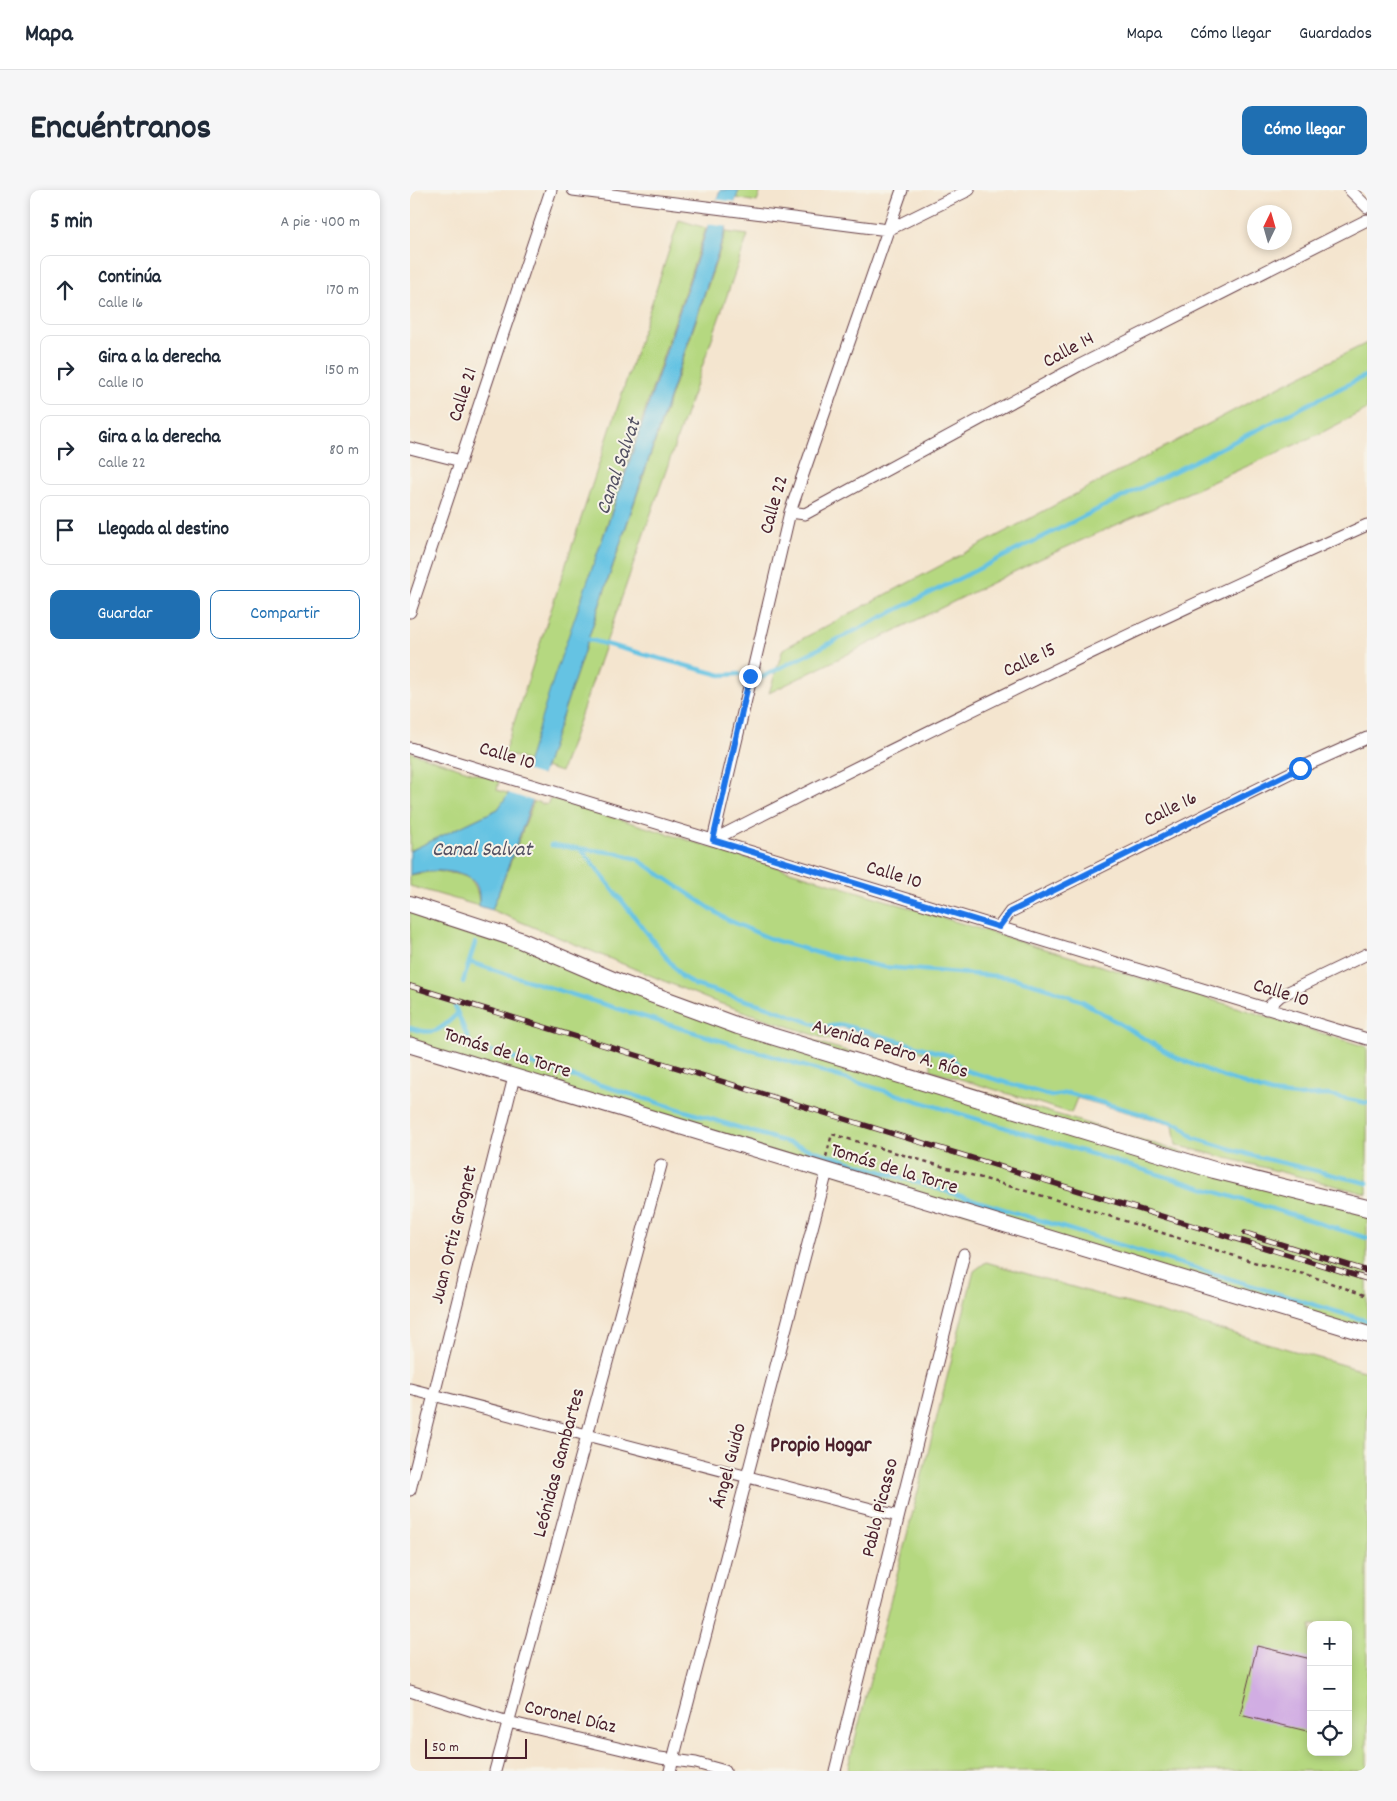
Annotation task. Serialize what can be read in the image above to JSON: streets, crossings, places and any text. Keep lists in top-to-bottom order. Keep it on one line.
{"streets":{"main road":["Avenida Pedro A. Ríos"],"street":["Calle 14","Calle 21","Calle 22","Calle 15","Calle 10","Calle 16","Tomás de la Torre","Juan Ortiz Grognet","Leónidas Gambartes","Ángel Guido","Pablo Picasso","Coronel Díaz"]},"crossings":[["Calle 14","Calle 22"],["Calle 22","Calle 15"],["Calle 22","Calle 10"],["Calle 15","Calle 10"],["Calle 10","Calle 16"],["Tomás de la Torre","Juan Ortiz Grognet"],["Tomás de la Torre","Ángel Guido"],["Leónidas Gambartes","Coronel Díaz"],["Ángel Guido","Coronel Díaz"]],"districts":["Propio Hogar"],"water":["Canal Salvat"],"scale_bar":"50 m","north":"top","page":{"header":"Mapa","nav":["Mapa","Cómo llegar","Guardados"],"title":"Encuéntranos","buttons":["Cómo llegar",["Guardar","Compartir"]],"heading":["5 min","A pie · 400 m"],"list":[["Continúa","Calle 16","170 m"],["Gira a la derecha","Calle 10","150 m"],["Gira a la derecha","Calle 22","80 m"],"Llegada al destino"],"map_buttons":["+","−"],"scale":"50 m"}}
